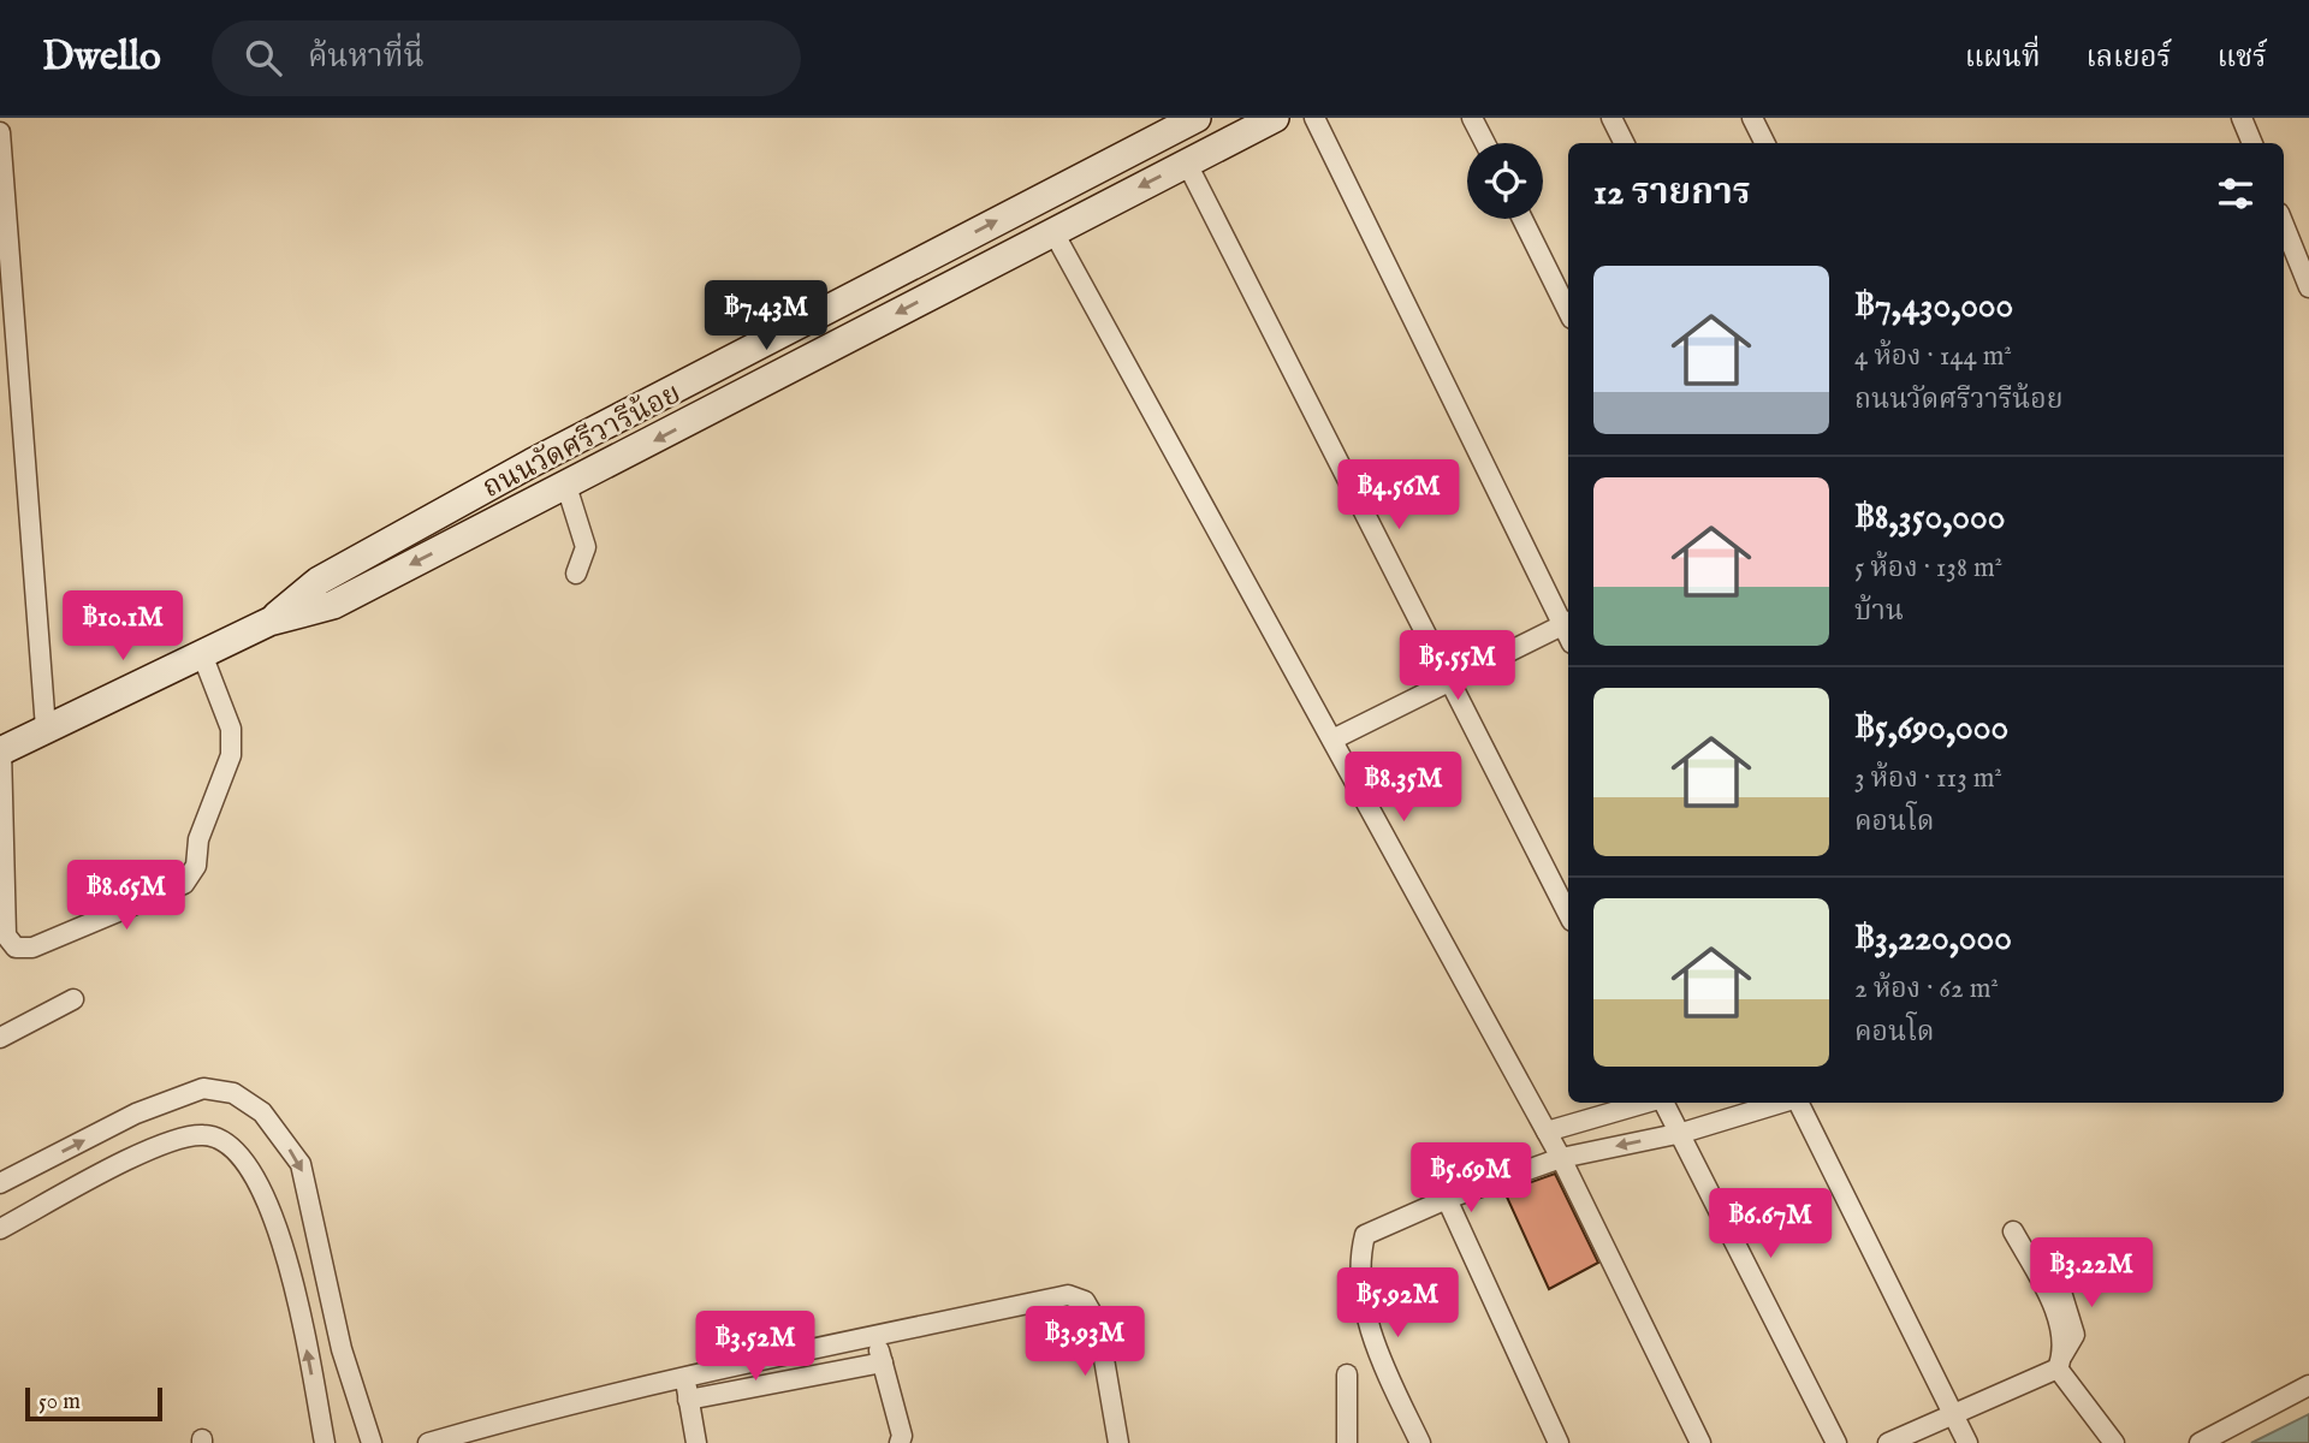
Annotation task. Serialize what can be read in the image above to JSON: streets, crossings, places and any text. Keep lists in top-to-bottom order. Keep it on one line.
{"streets":{"main road":["ถนนวัดศรีวารีน้อย"]},"scale_bar":"50 m","page":{"header":"Dwello","search":"ค้นหาที่นี่","nav":["แผนที่","เลเยอร์","แชร์"],"heading":"12 รายการ","list":[{"name":"฿7,430,000","note":"4 ห้อง · 144 m² · ถนนวัดศรีวารีน้อย"},{"name":"฿8,350,000","note":"5 ห้อง · 138 m² · บ้าน"},{"name":"฿5,690,000","note":"3 ห้อง · 113 m² · คอนโด"},{"name":"฿3,220,000","note":"2 ห้อง · 62 m² · คอนโด"}],"price":["฿7.43M","฿4.56M","฿10.1M","฿5.55M","฿8.35M","฿8.65M","฿5.69M","฿6.67M","฿3.22M","฿5.92M","฿3.93M","฿3.52M"],"scale":"50 m"}}
